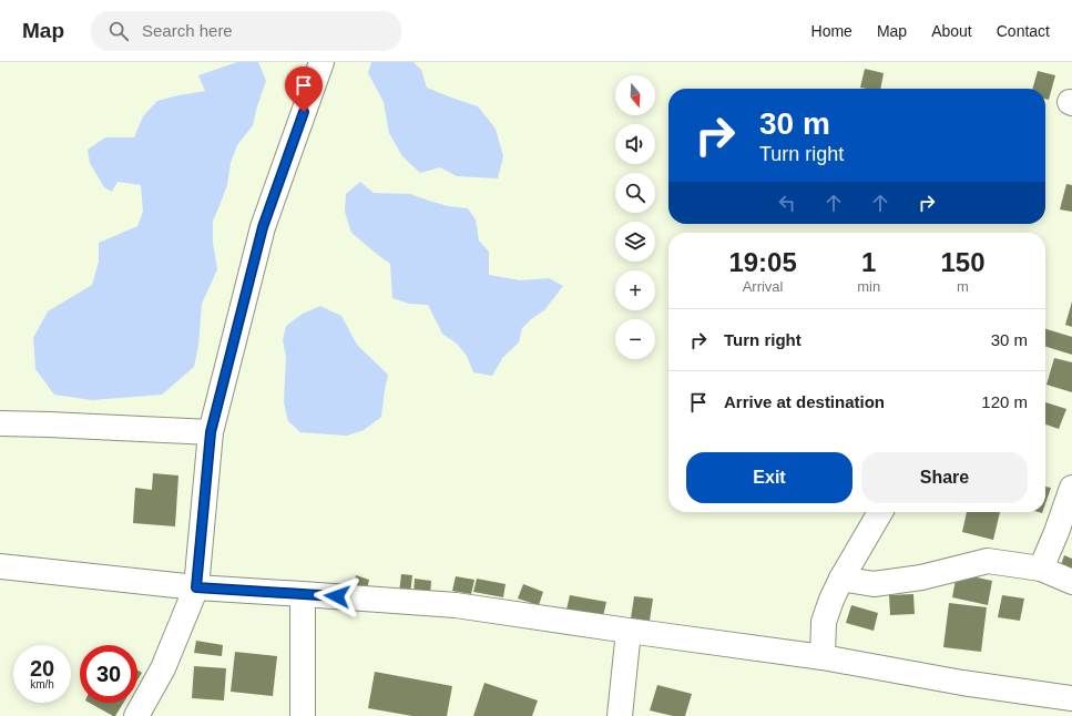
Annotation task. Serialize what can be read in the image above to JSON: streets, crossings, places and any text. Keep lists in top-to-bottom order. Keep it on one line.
{"north":"bottom","page":{"header":"Map","search":"Search here","nav":["Home","Map","About","Contact"],"map_buttons":["+","−"],"turn":["30 m","Turn right"],"eta":["19:05","Arrival","1","min","150","m"],"list":[{"name":"Turn right","value":"30 m"},{"name":"Arrive at destination","value":"120 m"}],"buttons":["Exit","Share"],"speed":"20 km/h","limit":"30"}}
